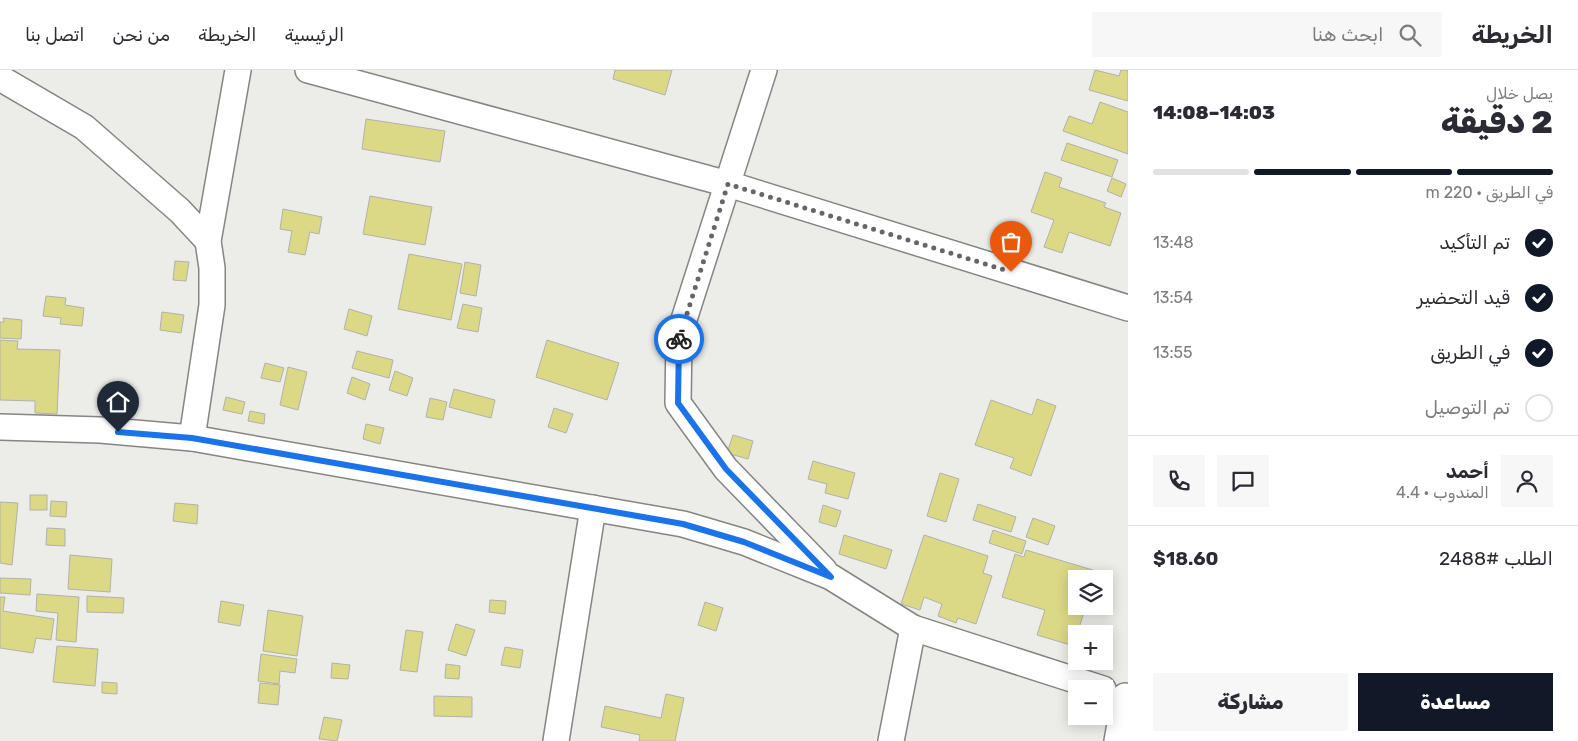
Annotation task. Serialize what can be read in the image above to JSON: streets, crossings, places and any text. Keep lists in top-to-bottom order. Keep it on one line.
{"page":{"header":"الخريطة","search":"ابحث هنا","nav":["الرئيسية","الخريطة","من نحن","اتصل بنا"],"heading":["2 دقيقة","يصل خلال","14:03–14:08"],"panel":["أحمد","المندوب · 4.4","الطلب #2488","$18.60"],"bar":"في الطريق · 220 m","list":[["تم التأكيد","13:48"],["قيد التحضير","13:54"],["في الطريق","13:55"],"تم التوصيل"],"map_buttons":["+","−"],"buttons":["مساعدة","مشاركة"]}}
